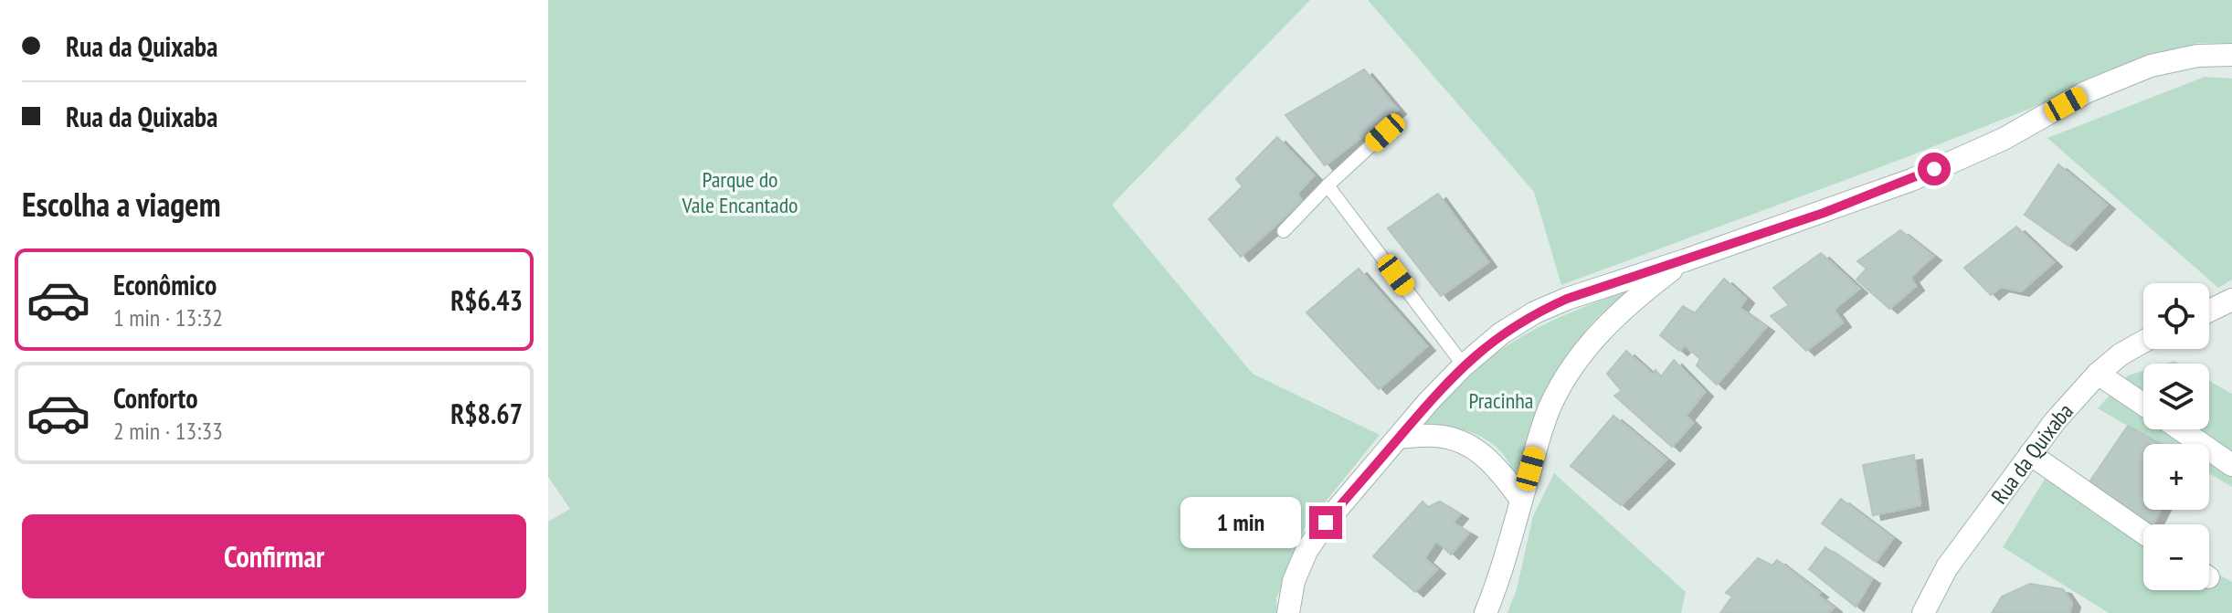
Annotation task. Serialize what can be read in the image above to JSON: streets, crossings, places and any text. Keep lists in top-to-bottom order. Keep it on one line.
{"streets":{"street":["Rua da Quixaba"]},"parks":["Parque do Vale Encantado","Pracinha"],"page":{"banner":["Rua da Quixaba","Rua da Quixaba"],"heading":"Escolha a viagem","list":[{"name":"Econômico","note":"1 min · 13:32","value":"R$6.43"},{"name":"Conforto","note":"2 min · 13:33","value":"R$8.67"}],"map_buttons":["+","−"],"bubble":"1 min","buttons":"Confirmar"}}
